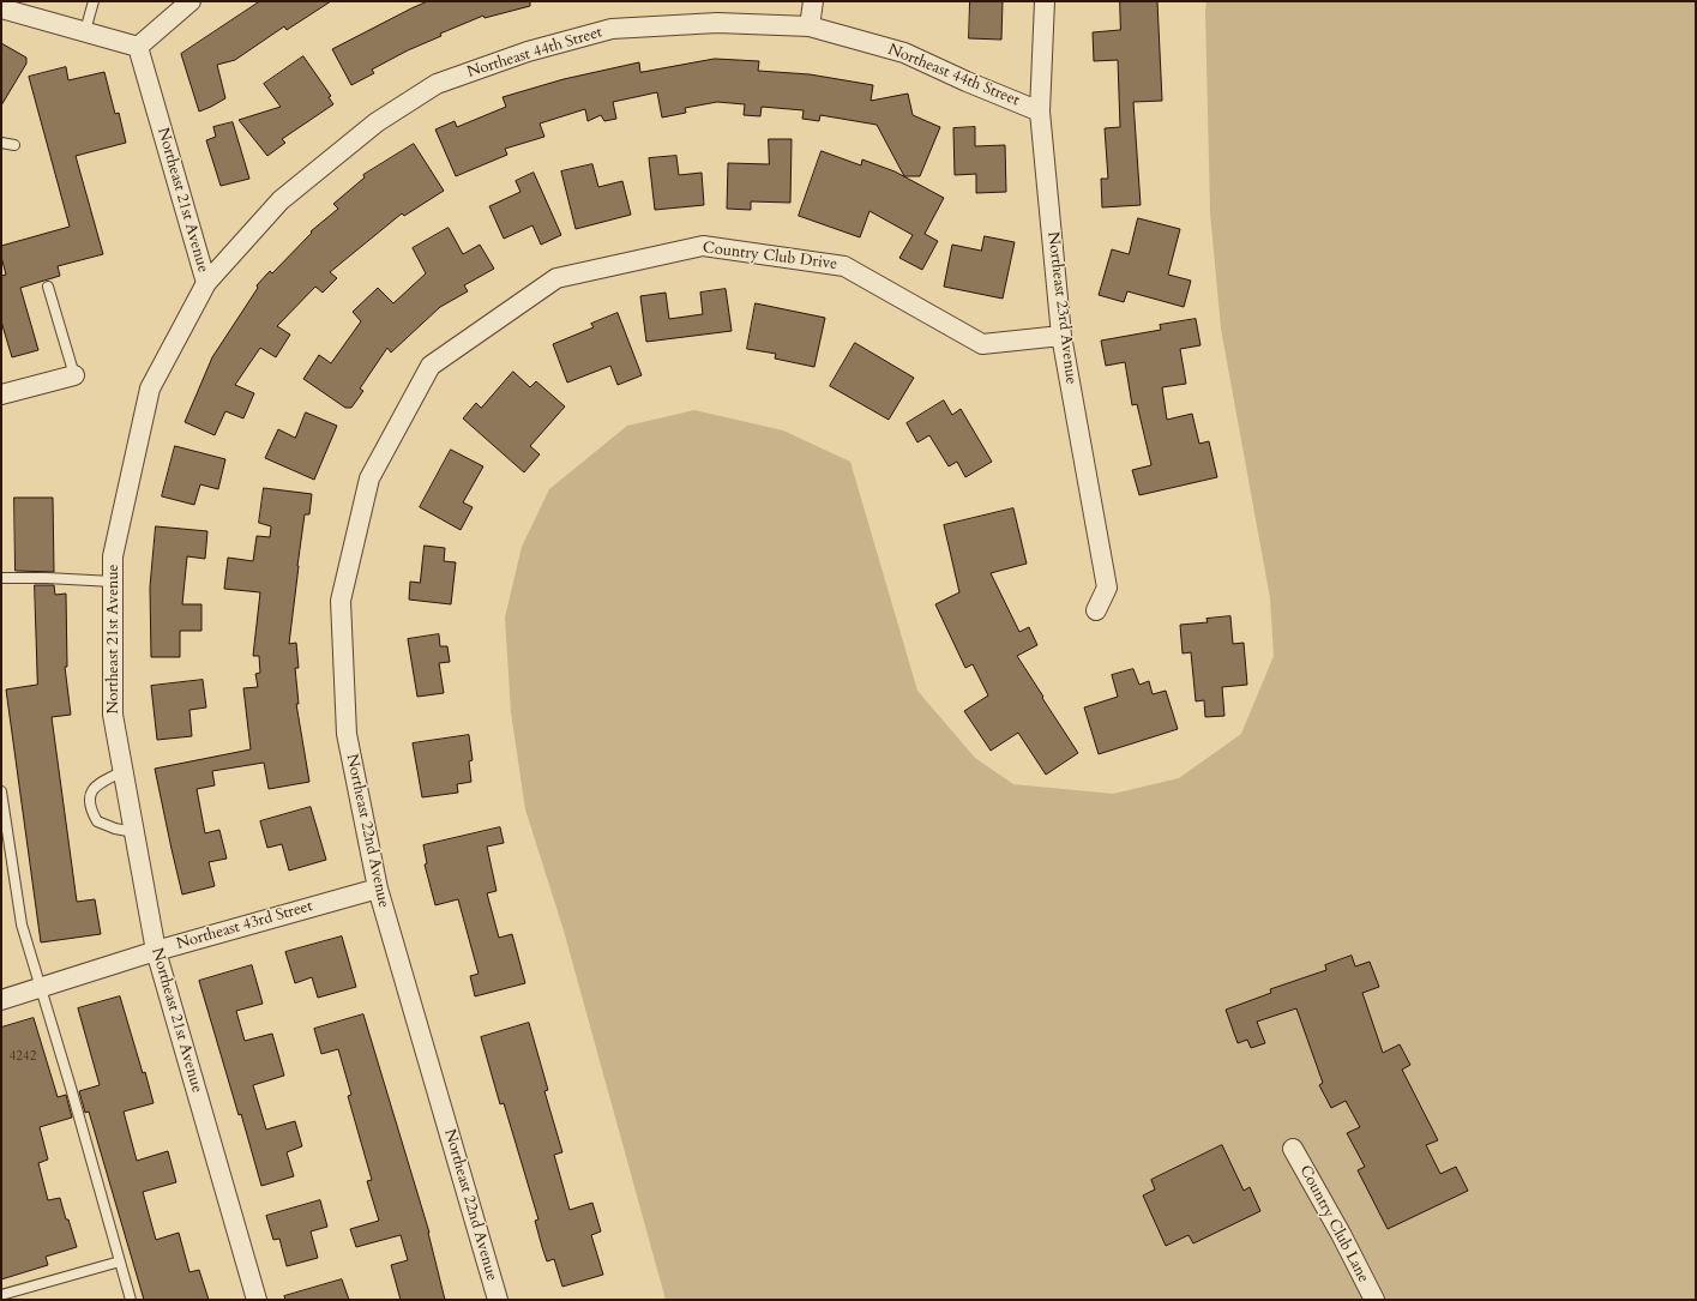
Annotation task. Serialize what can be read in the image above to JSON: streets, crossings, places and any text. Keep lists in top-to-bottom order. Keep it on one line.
{"streets":{"street":["Northeast 44th Street","Northeast 21st Avenue","Country Club Drive","Northeast 23rd Avenue","Northeast 22nd Avenue","Northeast 43rd Street","Country Club Lane"]},"crossings":[["Northeast 44th Street","Northeast 21st Avenue"],["Northeast 44th Street","Northeast 23rd Avenue"],["Northeast 21st Avenue","Northeast 43rd Street"],["Country Club Drive","Northeast 23rd Avenue"],["Country Club Drive","Northeast 22nd Avenue"],["Northeast 22nd Avenue","Northeast 43rd Street"]],"house_numbers":["4242"]}
